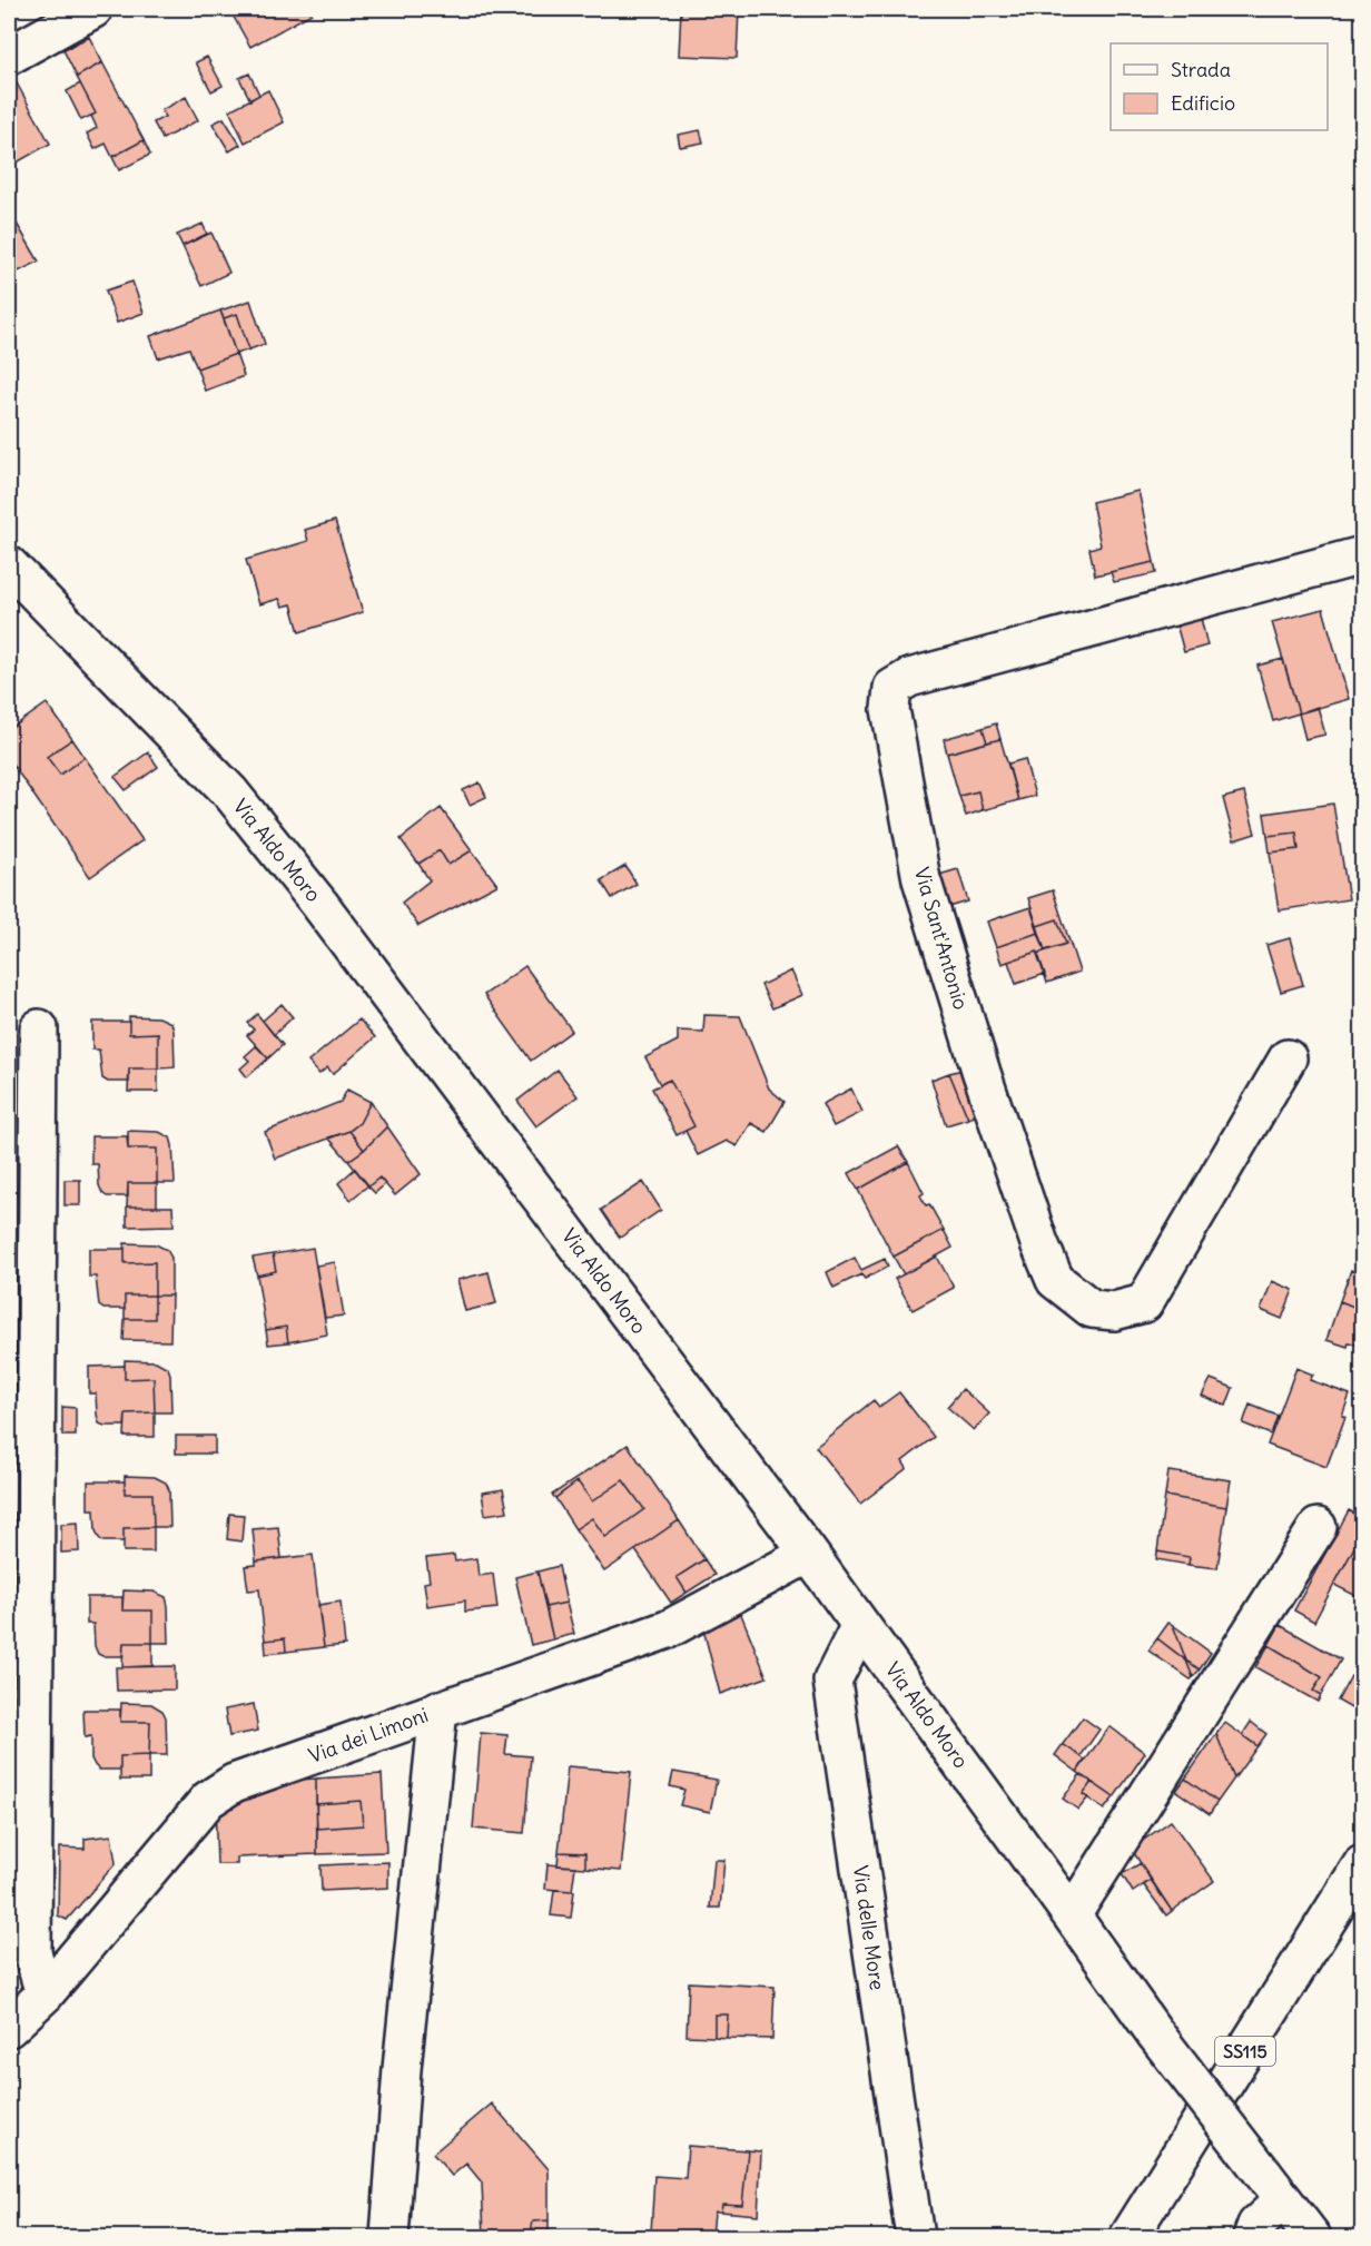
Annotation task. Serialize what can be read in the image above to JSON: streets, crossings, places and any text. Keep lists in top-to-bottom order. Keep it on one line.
{"streets":{"street":["Via Aldo Moro","Via Sant'Antonio","Via dei Limoni","Via delle More","SS115"]},"crossings":[["Via Aldo Moro","Via dei Limoni"],["Via Aldo Moro","Via delle More"]],"legend":["Strada","Edificio"]}
